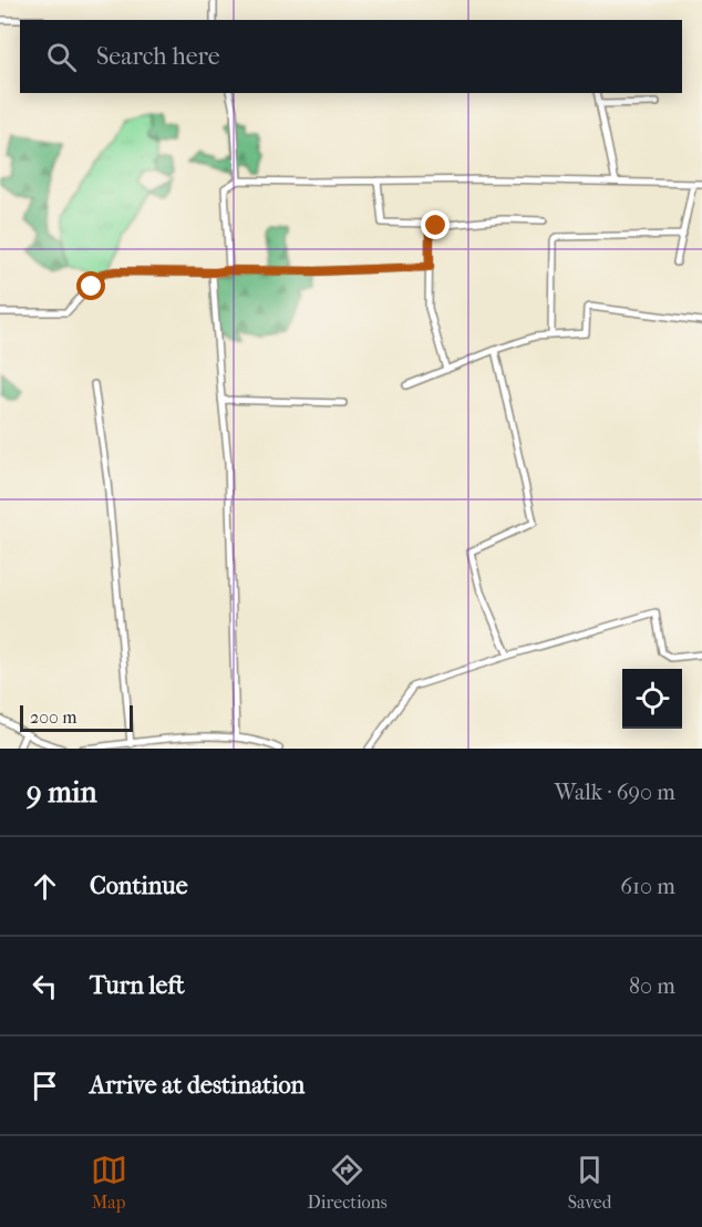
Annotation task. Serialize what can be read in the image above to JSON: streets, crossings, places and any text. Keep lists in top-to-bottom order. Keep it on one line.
{"scale_bar":"200 m","page":{"search":"Search here","scale":"200 m","heading":["9 min","Walk · 690 m"],"list":[["Continue","610 m"],["Turn left","80 m"],"Arrive at destination"],"nav":["Map","Directions","Saved"]}}
